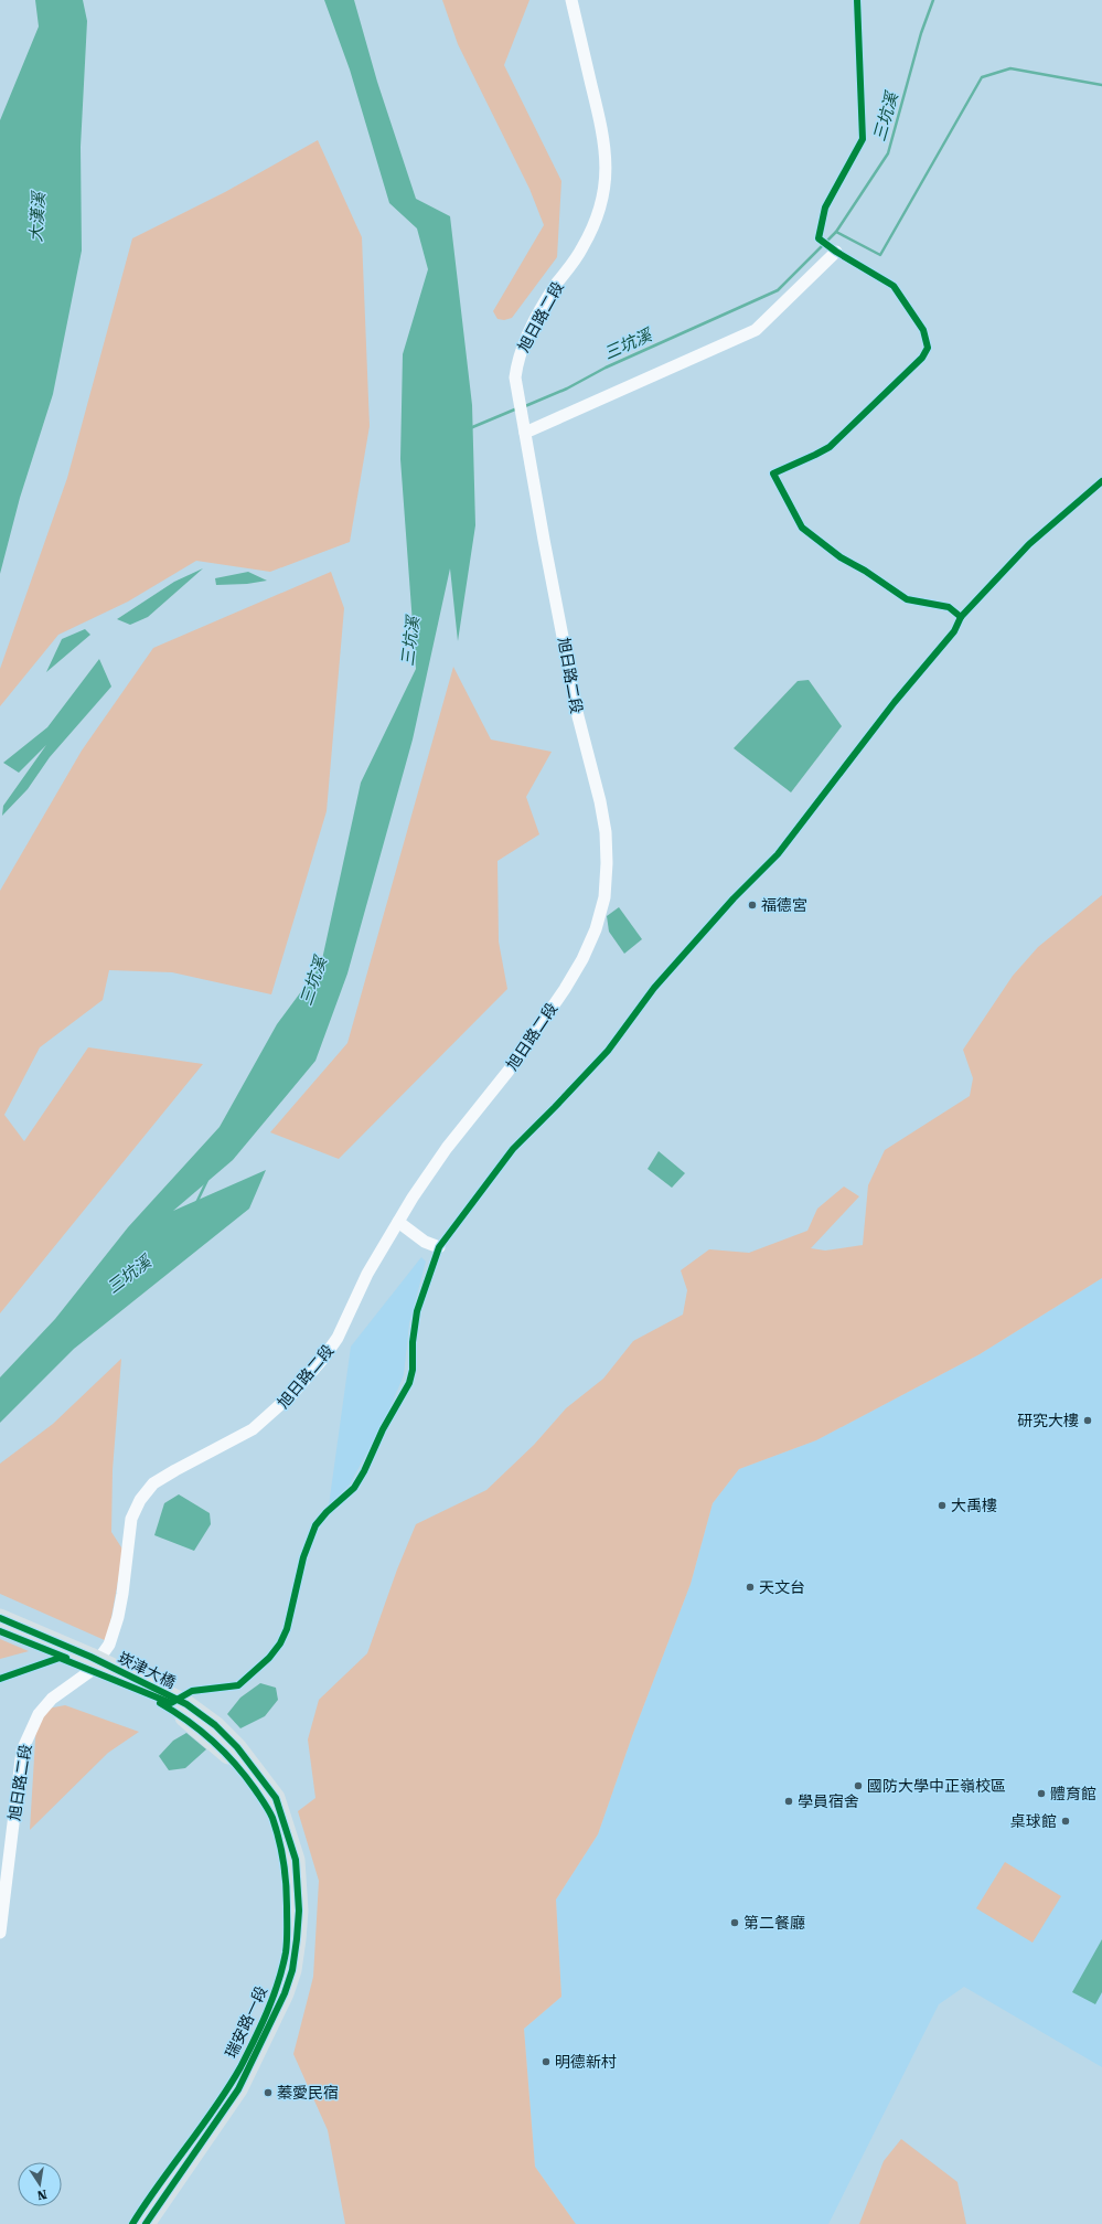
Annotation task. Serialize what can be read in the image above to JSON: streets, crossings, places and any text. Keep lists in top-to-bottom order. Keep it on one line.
{"streets":{"main road":["崁津大橋","瑞安路一段"],"street":["旭日路二段"]},"crossings":[["崁津大橋","瑞安路一段"]],"water":["三坑溪","大漢溪"],"places":["福德宮","研究大樓","大禹樓","天文台","國防大學中正嶺校區","體育館","學員宿舍","桌球館","第二餐廳","明德新村","蓁愛民宿"],"north":"bottom"}
